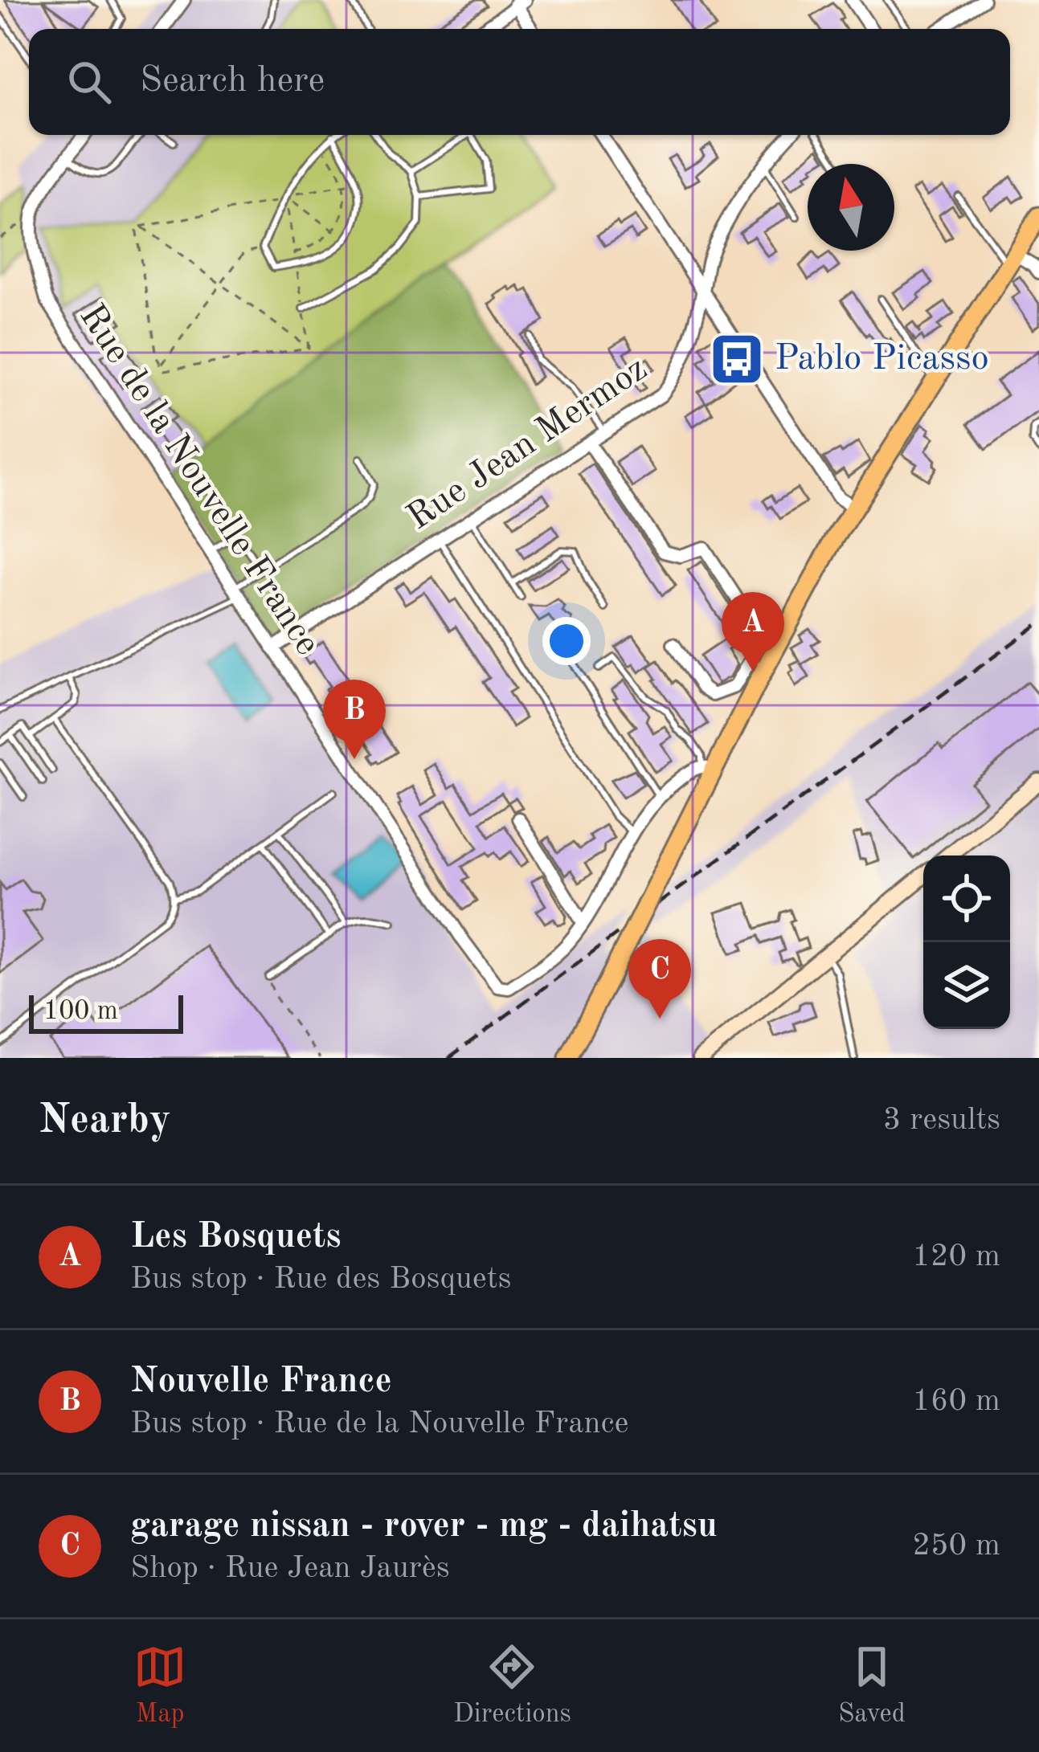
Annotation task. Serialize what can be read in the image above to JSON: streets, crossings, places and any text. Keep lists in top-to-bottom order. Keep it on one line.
{"streets":{"street":["Rue Jean Mermoz","Rue de la Nouvelle France"]},"crossings":[["Rue Jean Mermoz","Rue de la Nouvelle France"]],"places":{"bus stop":["Pablo Picasso"]},"scale_bar":"100 m","north":"top","page":{"search":"Search here","pins":["A","B","C"],"scale":"100 m","heading":["Nearby","3 results"],"list":[{"mark":"A","name":"Les Bosquets","note":"Bus stop · Rue des Bosquets","value":"120 m"},{"mark":"B","name":"Nouvelle France","note":"Bus stop · Rue de la Nouvelle France","value":"160 m"},{"mark":"C","name":"garage nissan - rover - mg - daihatsu","note":"Shop · Rue Jean Jaurès","value":"250 m"}],"nav":["Map","Directions","Saved"]}}
